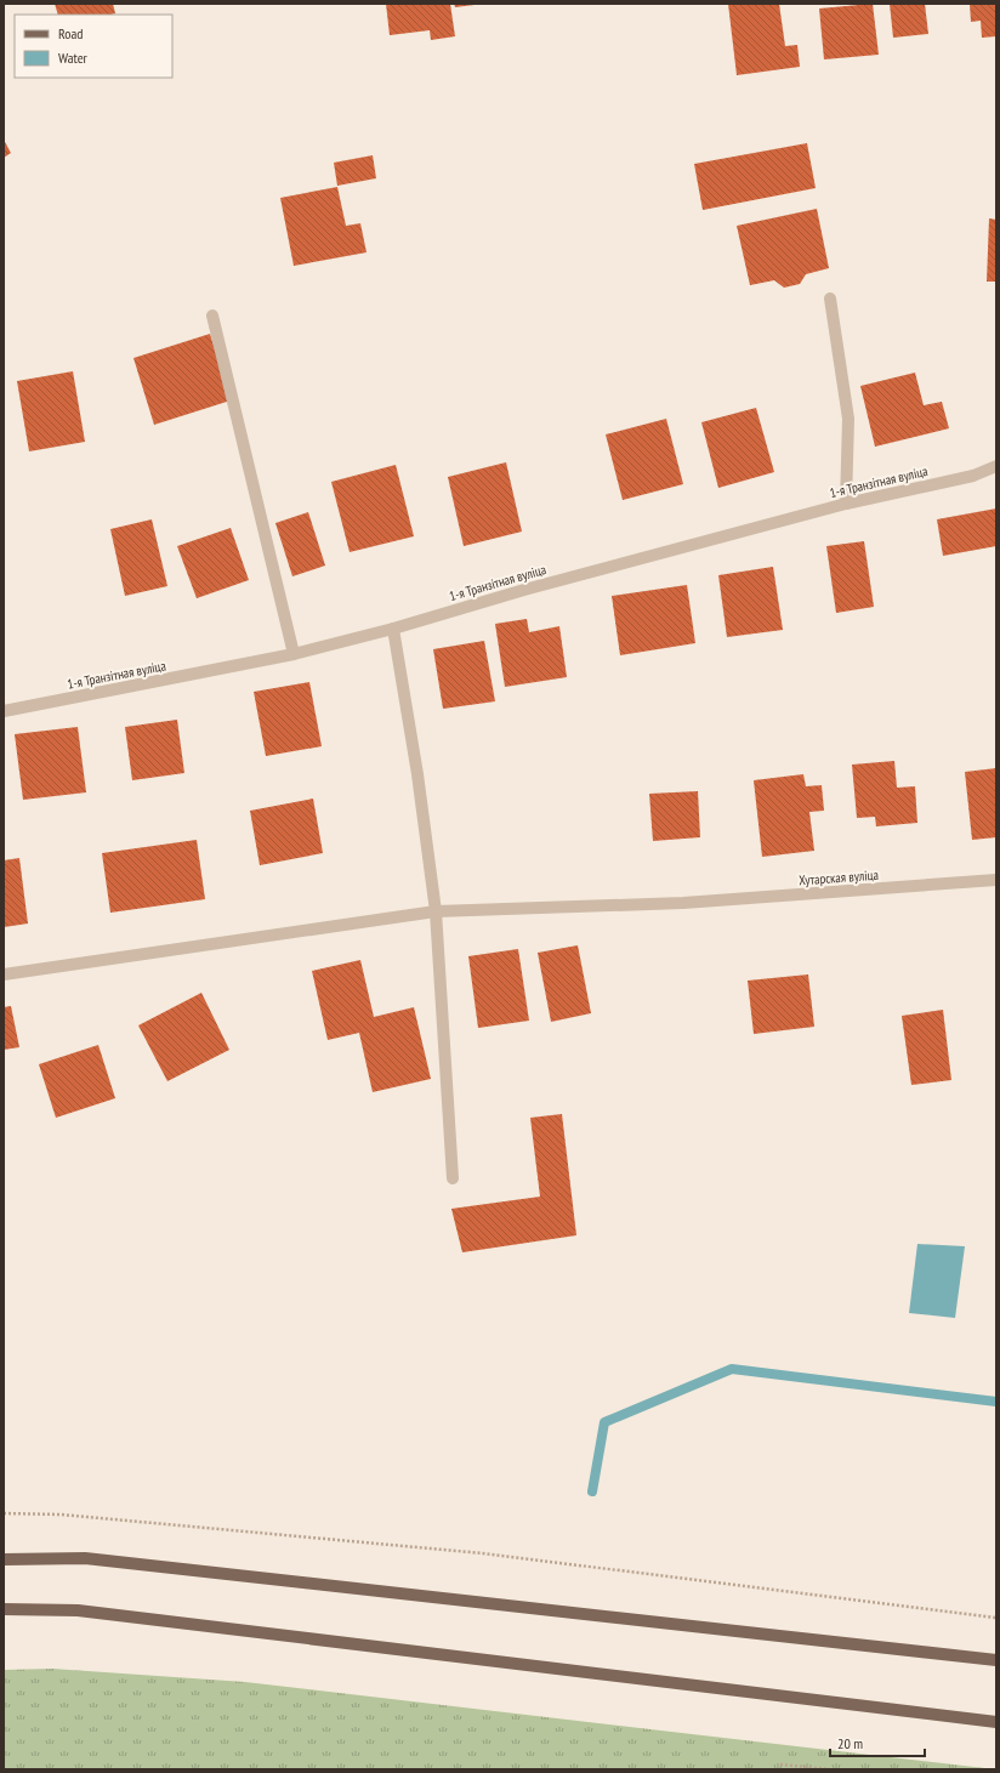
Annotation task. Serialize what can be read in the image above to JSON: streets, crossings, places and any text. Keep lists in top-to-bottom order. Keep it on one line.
{"streets":{"street":["1-я Транзітная вуліца","Хутарская вуліца"]},"legend":["Road","Water"],"scale_bar":"20 m"}
